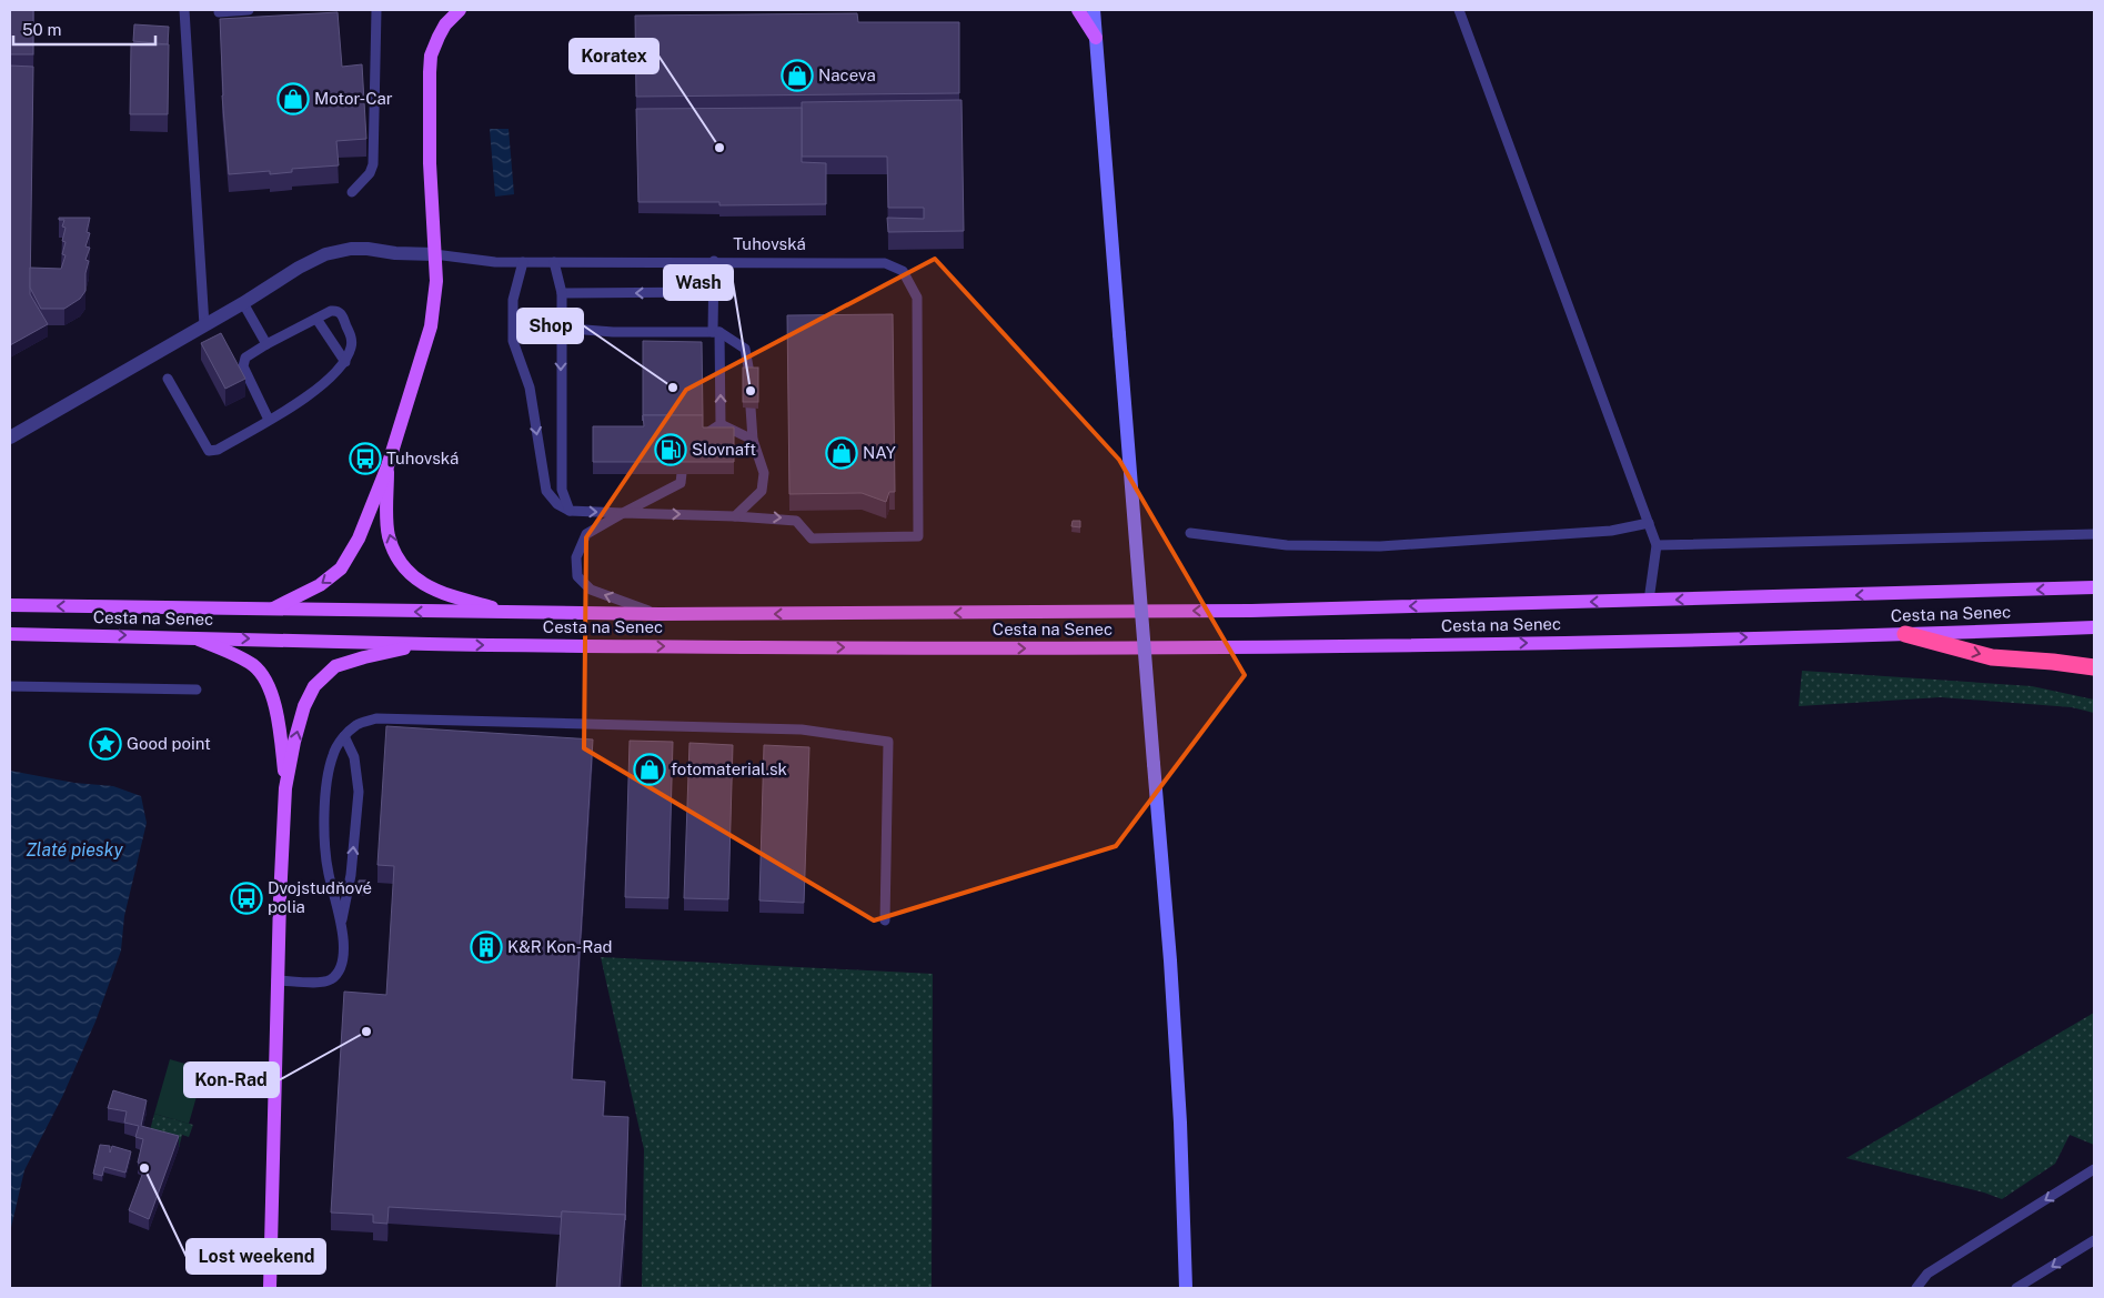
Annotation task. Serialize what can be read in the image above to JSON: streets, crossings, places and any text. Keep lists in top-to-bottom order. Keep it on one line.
{"streets":{"main road":["Cesta na Senec"],"street":["Tuhovská"]},"water":["Zlaté piesky"],"places":{"shop":["Naceva","Motor-Car","NAY","fotomaterial.sk"],"other":["Koratex","Shop","Wash","Kon-Rad","Lost weekend"],"fuel station":["Slovnaft"],"bus stop":["Tuhovská","Dvojstudňové polia"],"place":["Good point"],"building":["K&R Kon-Rad"]},"scale_bar":"50 m"}
